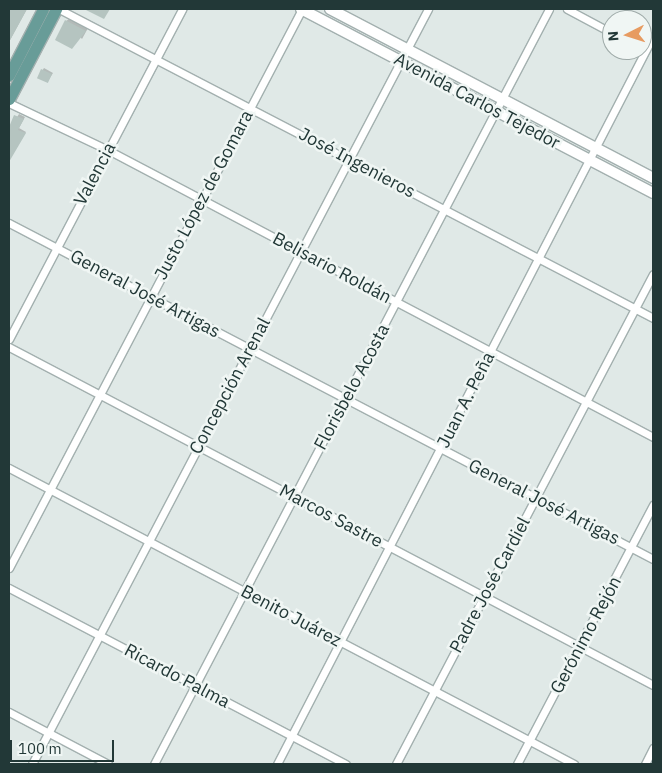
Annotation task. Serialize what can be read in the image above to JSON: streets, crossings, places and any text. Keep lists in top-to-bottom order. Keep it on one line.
{"streets":{"main road":["Avenida Carlos Tejedor"],"street":["José Ingenieros","Valencia","Justo López de Gomara","Belisario Roldán","General José Artigas","Concepción Arenal","Florisbelo Acosta","Juan A. Peña","Marcos Sastre","Padre José Cardiel","Benito Juárez","Gerónimo Rejón","Ricardo Palma"]},"crossings":[["Avenida Carlos Tejedor","Justo López de Gomara"],["Avenida Carlos Tejedor","Concepción Arenal"],["Avenida Carlos Tejedor","Florisbelo Acosta"],["Avenida Carlos Tejedor","Juan A. Peña"],["José Ingenieros","Valencia"],["José Ingenieros","Justo López de Gomara"],["José Ingenieros","Concepción Arenal"],["José Ingenieros","Florisbelo Acosta"],["José Ingenieros","Juan A. Peña"],["José Ingenieros","Padre José Cardiel"],["Valencia","Belisario Roldán"],["Valencia","General José Artigas"],["Justo López de Gomara","Belisario Roldán"],["Justo López de Gomara","General José Artigas"],["Justo López de Gomara","Marcos Sastre"],["Justo López de Gomara","Benito Juárez"],["Belisario Roldán","Concepción Arenal"],["Belisario Roldán","Florisbelo Acosta"],["Belisario Roldán","Juan A. Peña"],["Belisario Roldán","Padre José Cardiel"],["General José Artigas","Concepción Arenal"],["General José Artigas","Florisbelo Acosta"],["General José Artigas","Juan A. Peña"],["General José Artigas","Padre José Cardiel"],["General José Artigas","Gerónimo Rejón"],["Concepción Arenal","Marcos Sastre"],["Concepción Arenal","Benito Juárez"],["Concepción Arenal","Ricardo Palma"],["Florisbelo Acosta","Marcos Sastre"],["Florisbelo Acosta","Benito Juárez"],["Florisbelo Acosta","Ricardo Palma"],["Juan A. Peña","Marcos Sastre"],["Juan A. Peña","Benito Juárez"],["Juan A. Peña","Ricardo Palma"],["Marcos Sastre","Padre José Cardiel"],["Marcos Sastre","Gerónimo Rejón"],["Padre José Cardiel","Benito Juárez"],["Benito Juárez","Gerónimo Rejón"]],"scale_bar":"100 m","north":"left"}
